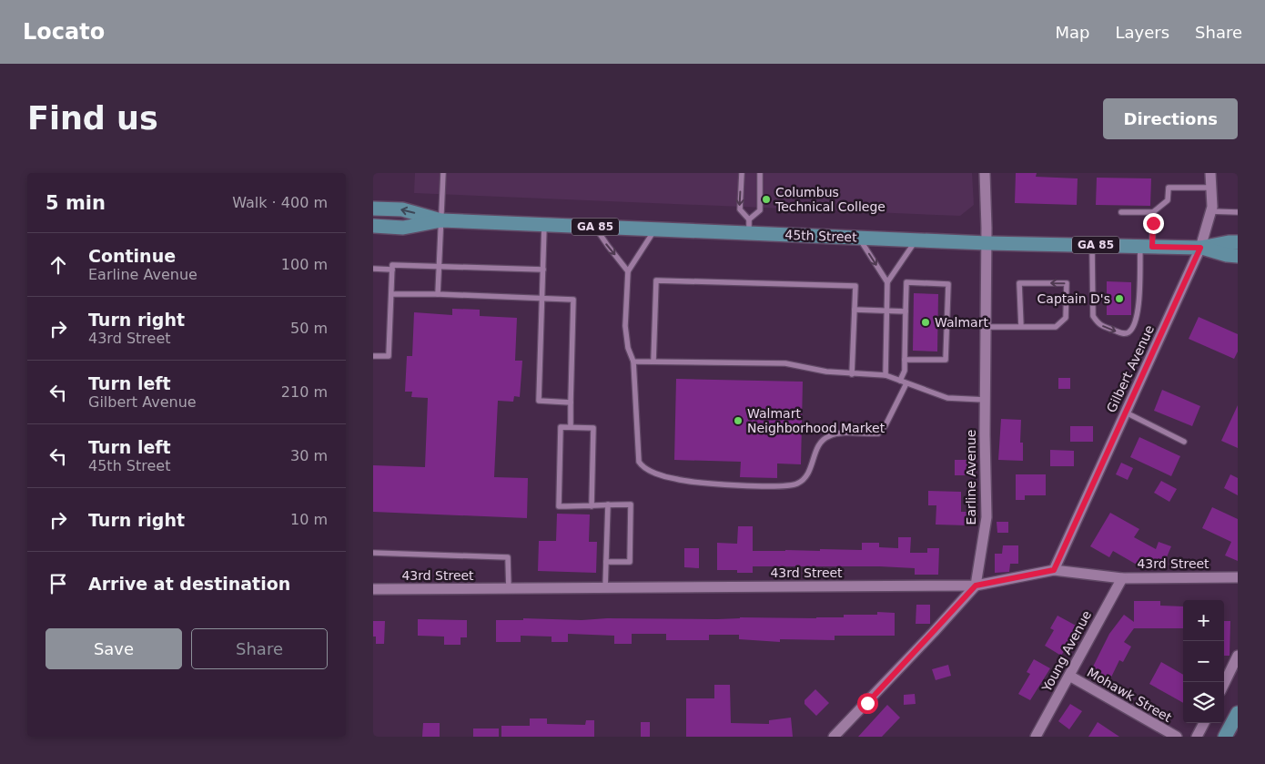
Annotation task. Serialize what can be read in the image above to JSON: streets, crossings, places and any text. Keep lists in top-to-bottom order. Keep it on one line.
{"streets":{"main road":["GA 85","45th Street"],"street":["Gilbert Avenue","Earline Avenue","43rd Street","Young Avenue","Mohawk Street"]},"crossings":[["45th Street","Gilbert Avenue"],["45th Street","Earline Avenue"],["Gilbert Avenue","43rd Street"],["Earline Avenue","43rd Street"],["43rd Street","Young Avenue"],["Young Avenue","Mohawk Street"]],"places":["Columbus Technical College","Captain D's","Walmart","Walmart Neighborhood Market"],"page":{"header":"Locato","nav":["Map","Layers","Share"],"buttons":["Directions",["Save","Share"]],"title":"Find us","heading":["5 min","Walk · 400 m"],"list":[["Continue","Earline Avenue","100 m"],["Turn right","43rd Street","50 m"],["Turn left","Gilbert Avenue","210 m"],["Turn left","45th Street","30 m"],["Turn right","10 m"],"Arrive at destination"],"map_buttons":["+","−"]}}
